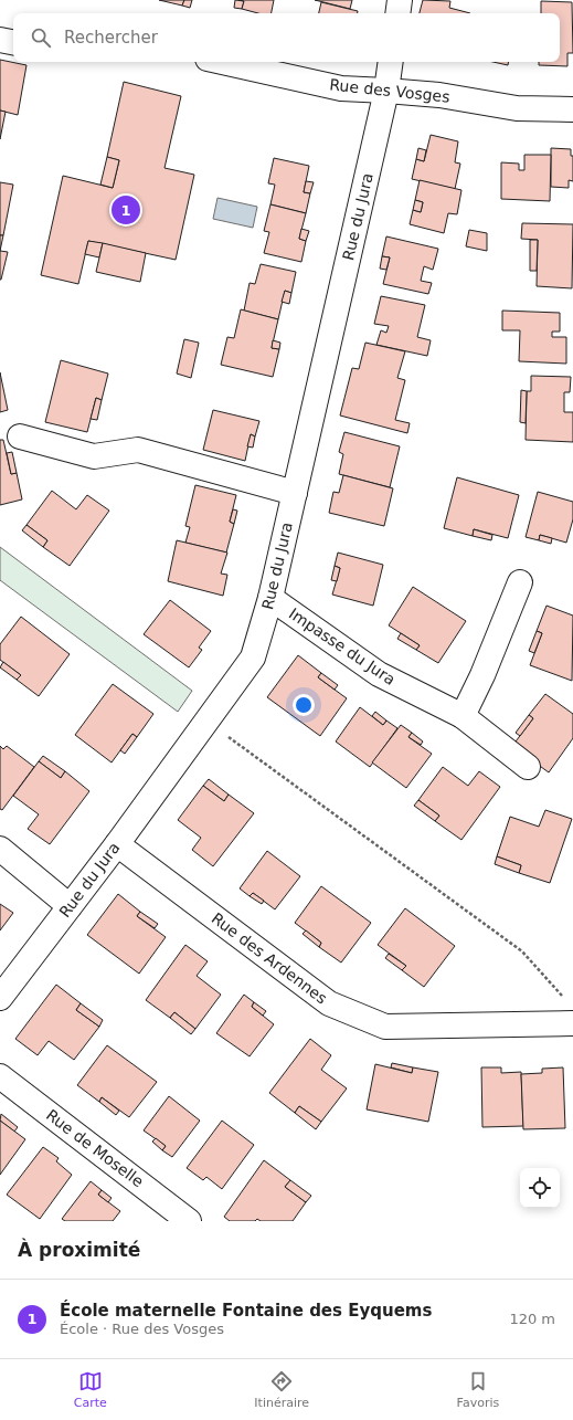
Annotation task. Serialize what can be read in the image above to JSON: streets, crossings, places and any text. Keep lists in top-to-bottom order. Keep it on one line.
{"streets":{"street":["Rue des Vosges","Rue du Jura","Impasse du Jura","Rue des Ardennes","Rue de Moselle"]},"crossings":[["Rue des Vosges","Rue du Jura"],["Rue du Jura","Impasse du Jura"],["Rue du Jura","Rue des Ardennes"]],"page":{"search":"Rechercher","pins":"1","heading":"À proximité","list":[{"mark":"1","name":"École maternelle Fontaine des Eyquems","note":"École · Rue des Vosges","value":"120 m"}],"nav":["Carte","Itinéraire","Favoris"]}}
